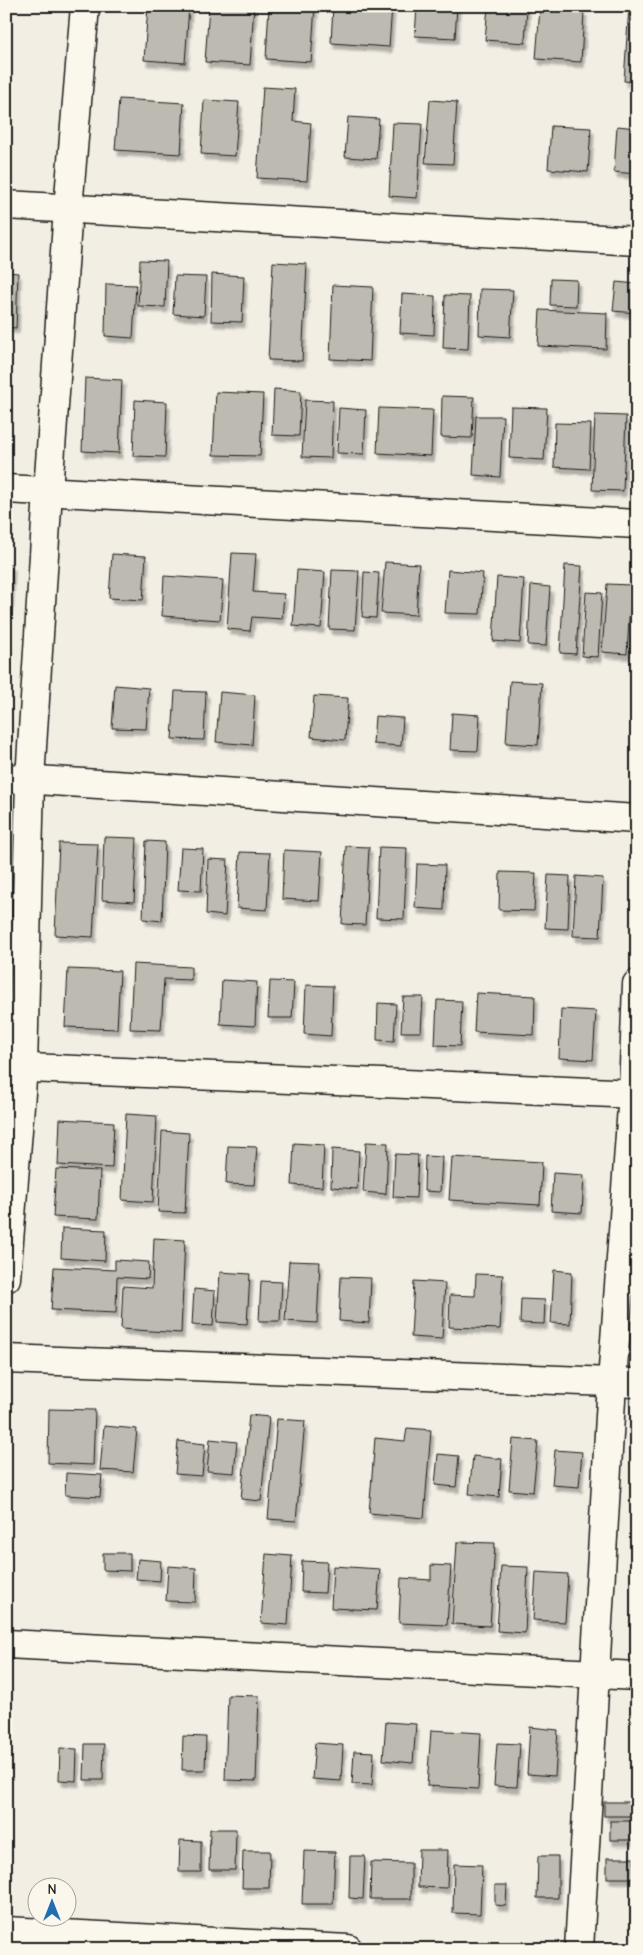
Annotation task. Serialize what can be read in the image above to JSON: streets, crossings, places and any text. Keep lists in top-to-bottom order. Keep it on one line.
{"north":"top"}
